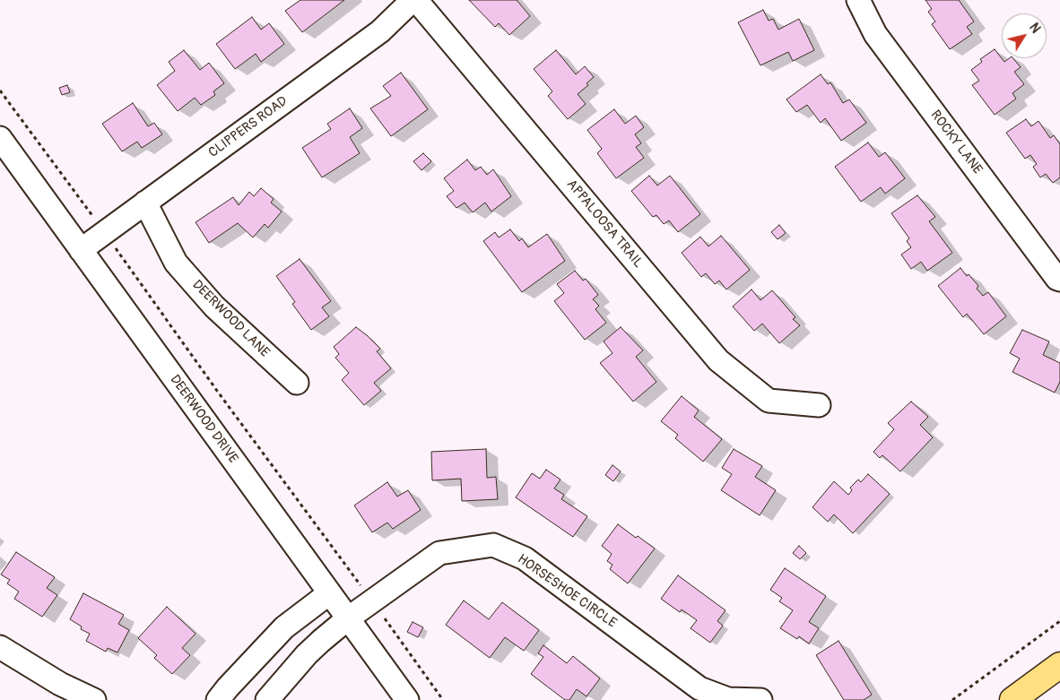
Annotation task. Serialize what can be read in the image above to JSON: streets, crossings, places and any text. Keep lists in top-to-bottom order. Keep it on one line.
{"streets":{"street":["CLIPPERS ROAD","ROCKY LANE","APPALOOSA TRAIL","DEERWOOD LANE","DEERWOOD DRIVE","HORSESHOE CIRCLE"]},"crossings":[["CLIPPERS ROAD","APPALOOSA TRAIL"],["CLIPPERS ROAD","DEERWOOD LANE"],["CLIPPERS ROAD","DEERWOOD DRIVE"],["DEERWOOD DRIVE","HORSESHOE CIRCLE"]],"north":"top right"}
